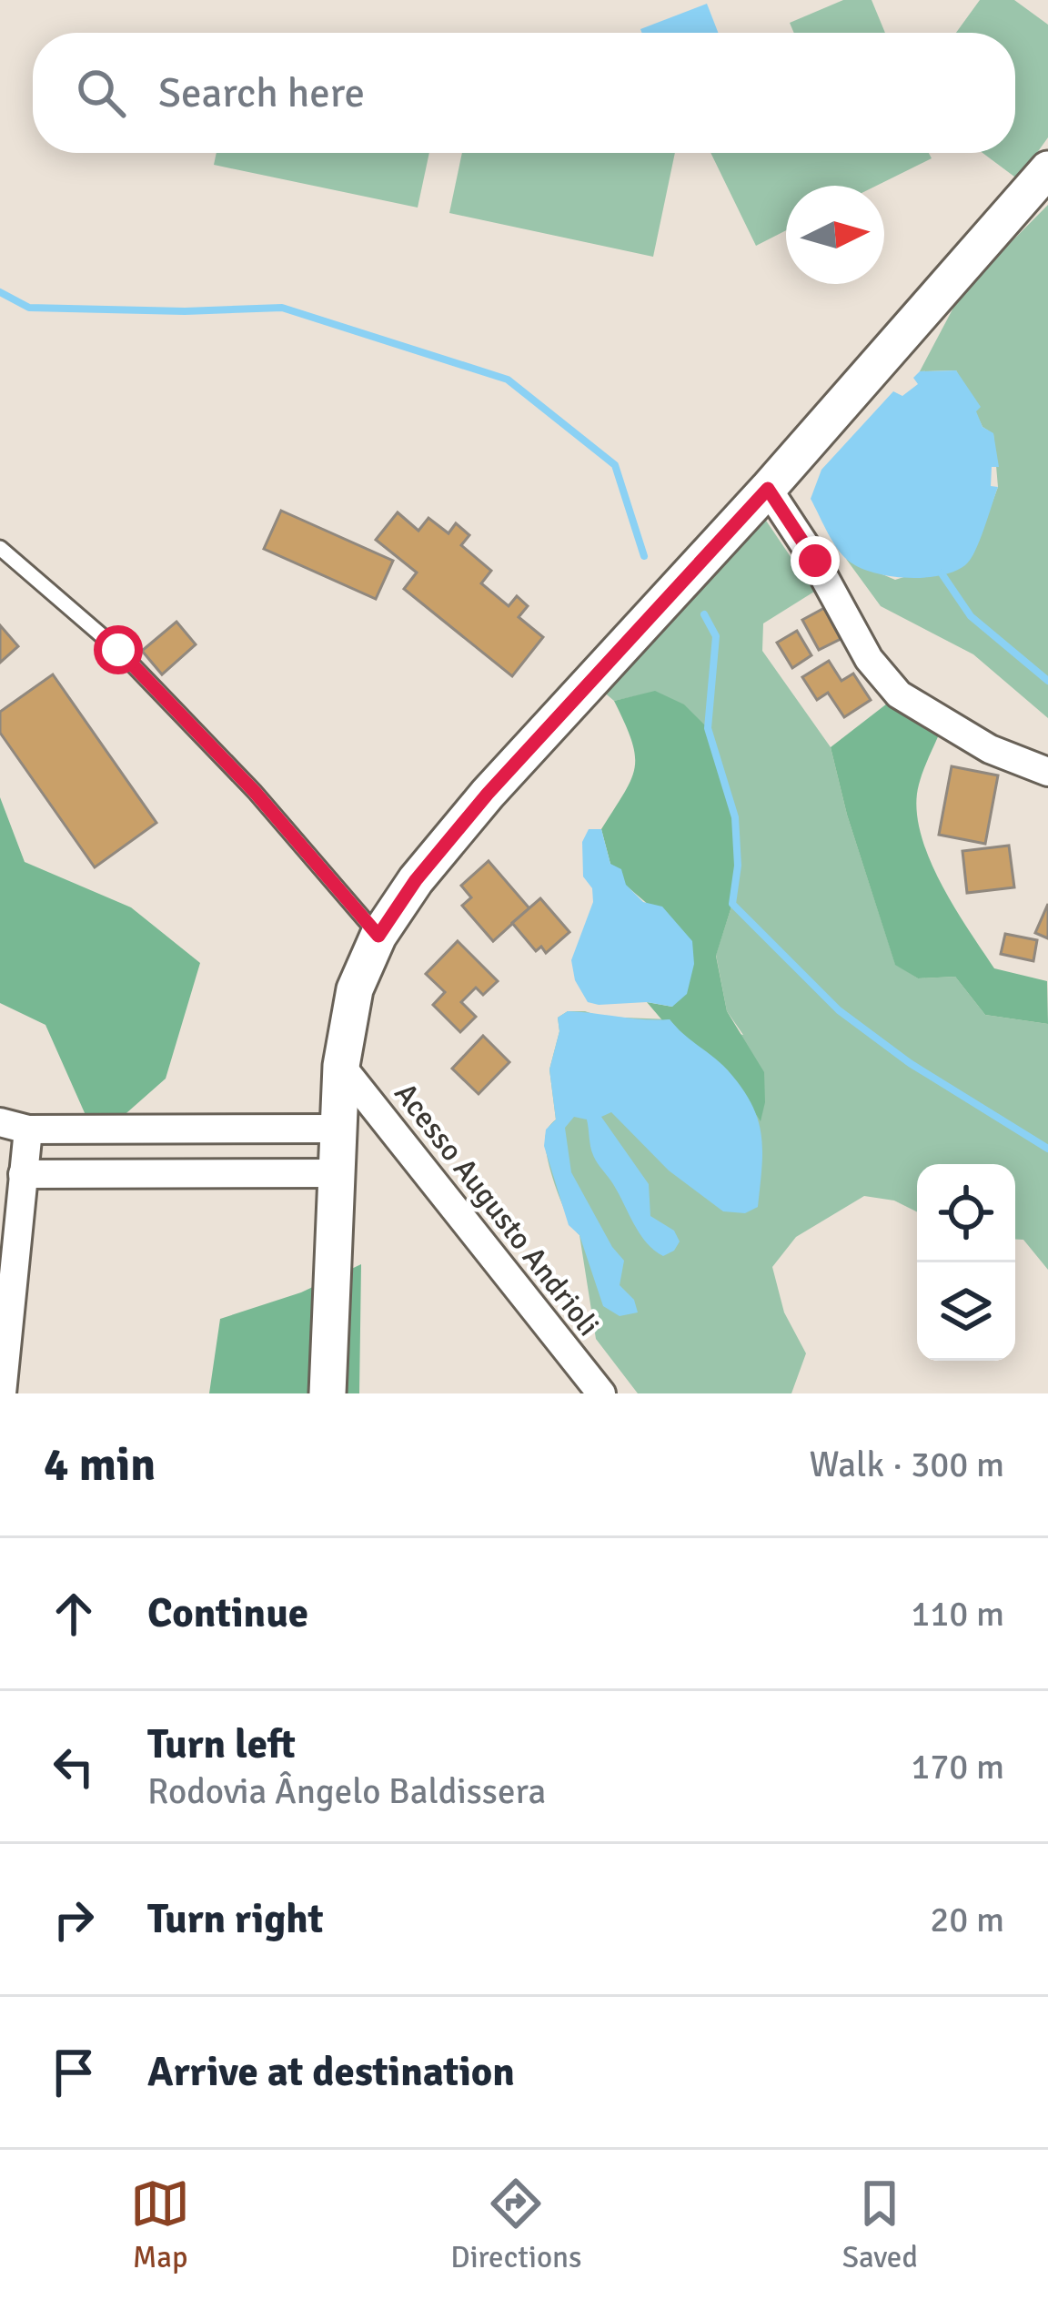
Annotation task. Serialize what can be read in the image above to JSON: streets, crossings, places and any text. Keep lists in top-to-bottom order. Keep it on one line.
{"streets":{"street":["Acesso Augusto Andrioli"]},"north":"right","page":{"search":"Search here","heading":["4 min","Walk · 300 m"],"list":[["Continue","110 m"],["Turn left","Rodovia Ângelo Baldissera","170 m"],["Turn right","20 m"],"Arrive at destination"],"nav":["Map","Directions","Saved"]}}
